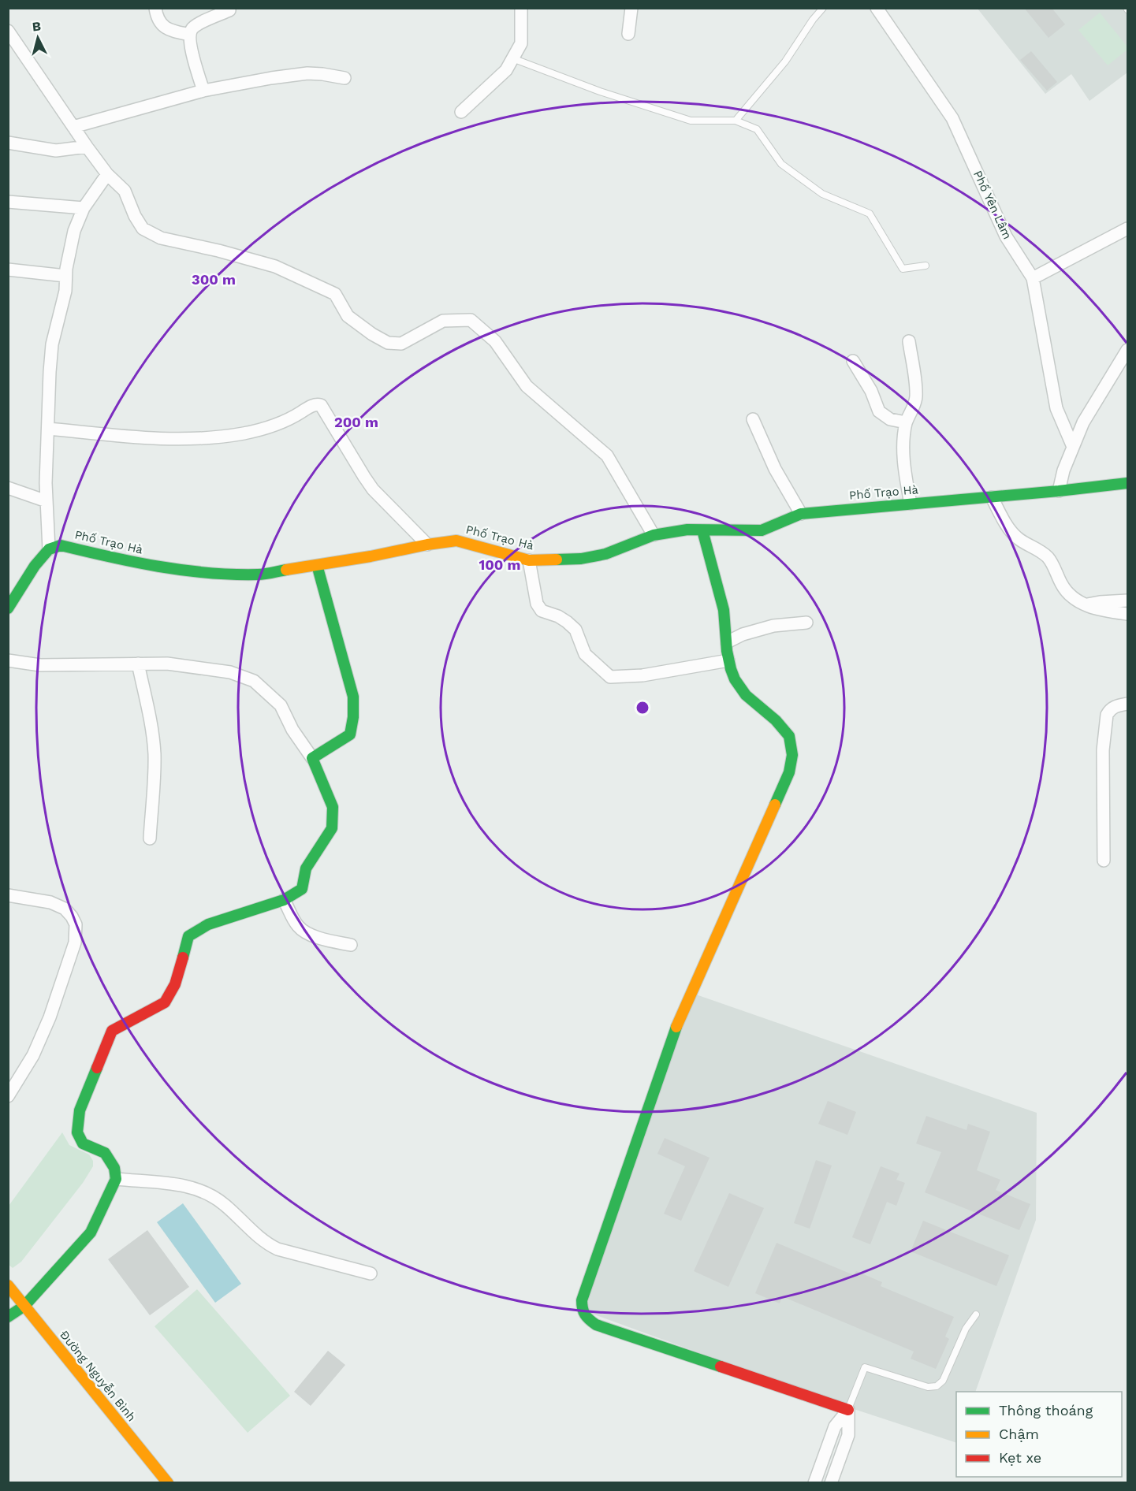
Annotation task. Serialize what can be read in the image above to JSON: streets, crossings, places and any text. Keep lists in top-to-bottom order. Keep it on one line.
{"streets":{"street":["Phố Yên Lâm","Phố Trạo Hà","Đường Nguyễn Bình"]},"legend":["Thông thoáng","Chậm","Kẹt xe"],"north":"top","rings":["300 m","200 m","100 m"]}
